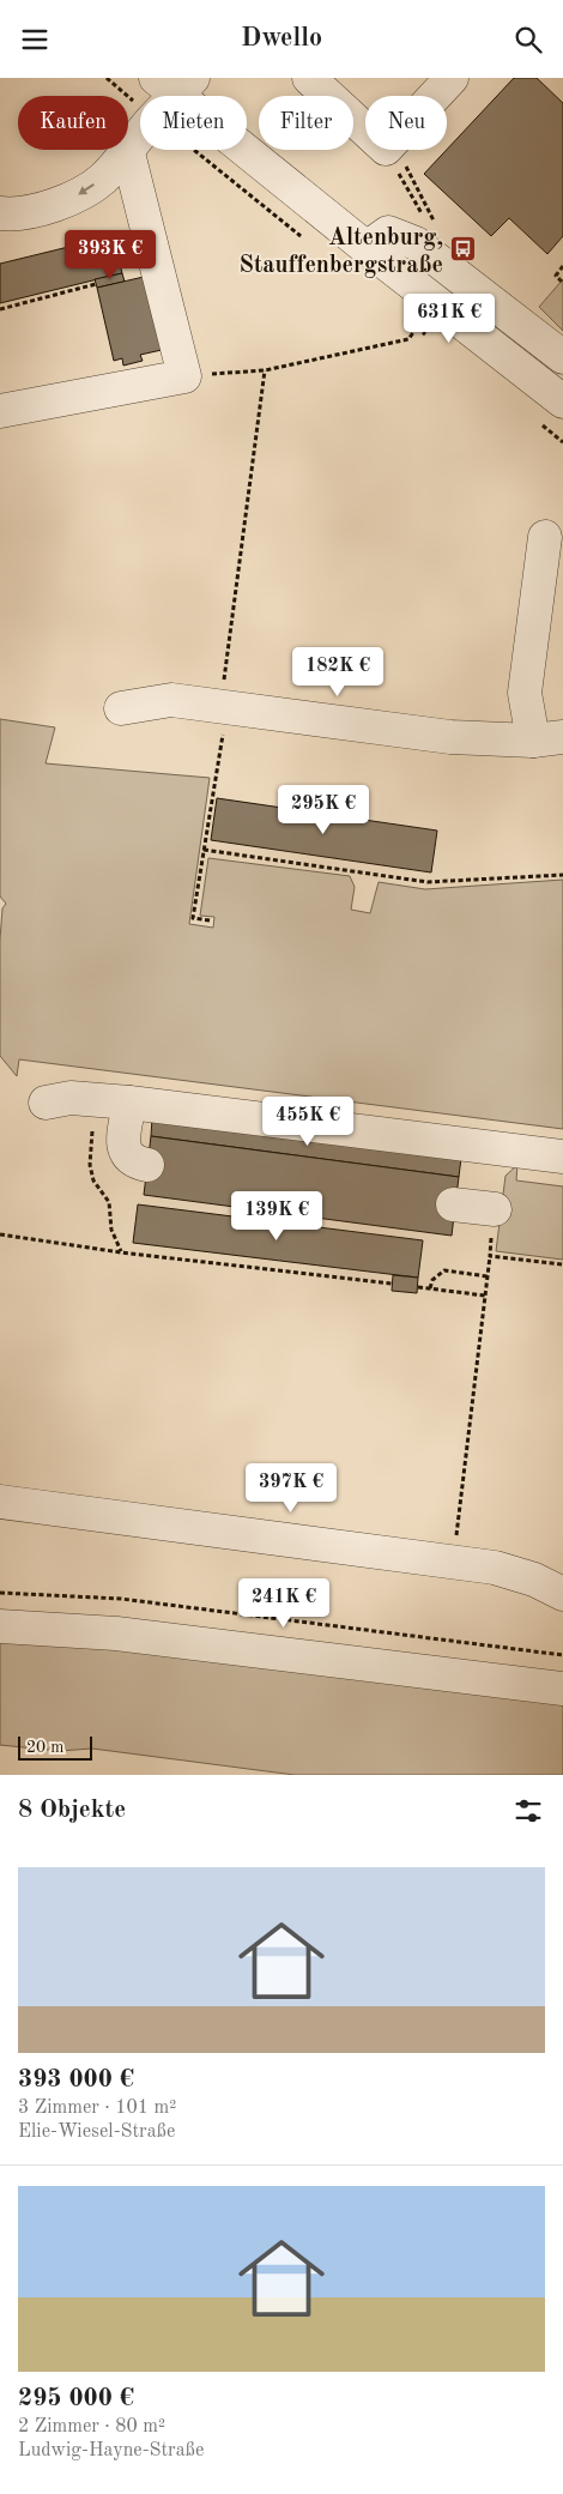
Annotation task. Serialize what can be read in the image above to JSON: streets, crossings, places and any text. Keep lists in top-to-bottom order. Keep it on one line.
{"places":{"bus stop":["Altenburg, Stauffenbergstraße"]},"scale_bar":"20 m","page":{"header":"Dwello","chip":["Kaufen","Mieten","Filter","Neu"],"price":["393K €","631K €","182K €","295K €","455K €","139K €","397K €","241K €"],"scale":"20 m","heading":"8 Objekte","list":[{"name":"393 000 €","note":"3 Zimmer · 101 m² · Elie-Wiesel-Straße"},{"name":"295 000 €","note":"2 Zimmer · 80 m² · Ludwig-Hayne-Straße"}]}}
